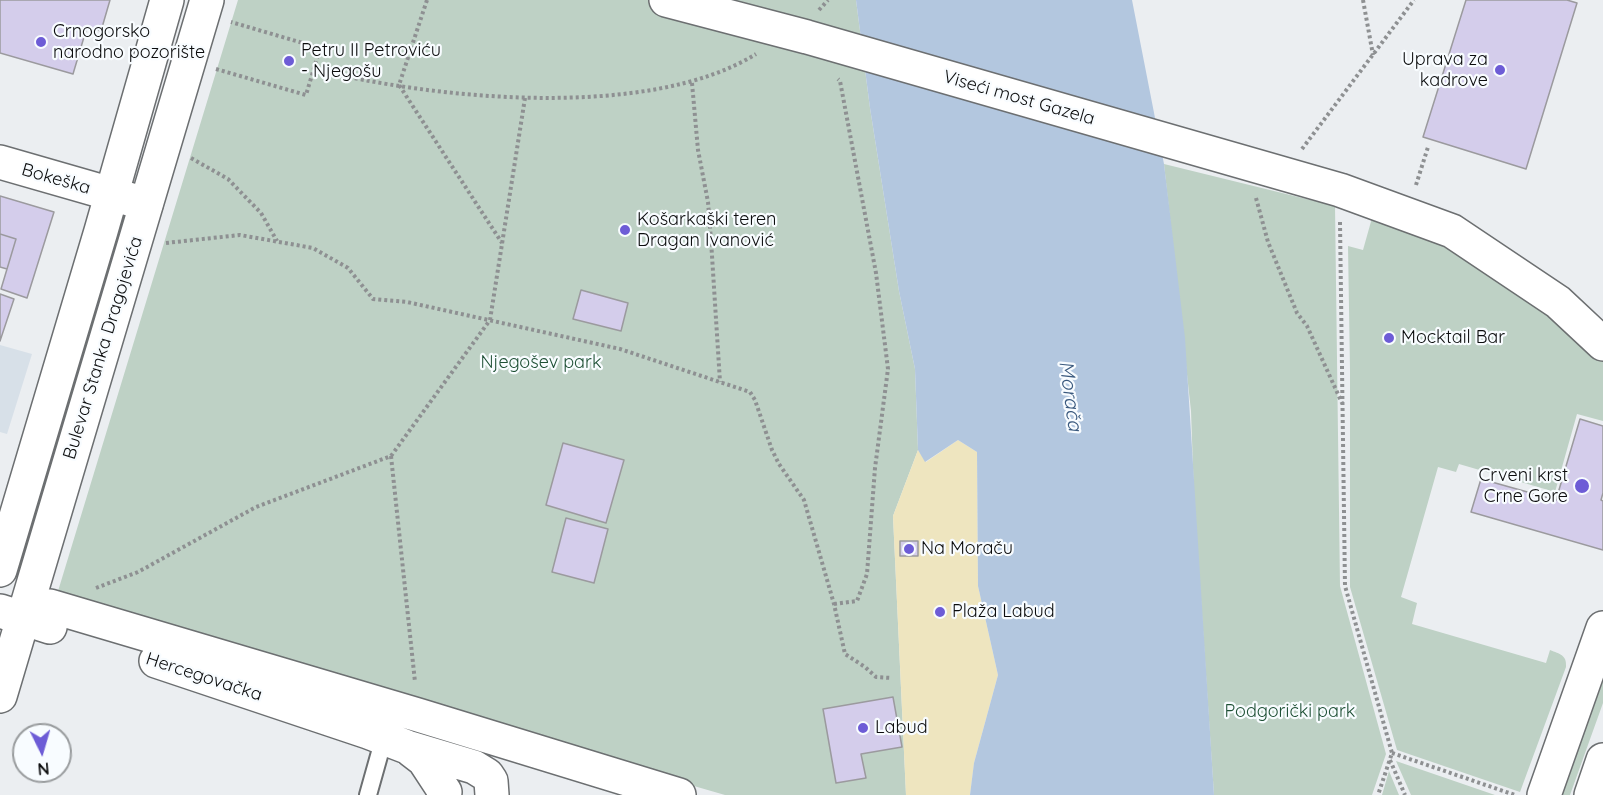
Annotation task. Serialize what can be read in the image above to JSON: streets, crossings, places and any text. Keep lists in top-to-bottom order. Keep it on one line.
{"streets":{"street":["Viseći most Gazela","Bokeška","Bulevar Stanka Dragojevića","Hercegovačka"]},"crossings":[["Bokeška","Bulevar Stanka Dragojevića"],["Bulevar Stanka Dragojevića","Hercegovačka"]],"water":["Morača"],"parks":["Njegošev park","Podgorički park"],"places":["Crnogorsko narodno pozorište","Petru II Petroviću - Njegošu","Uprava za kadrove","Košarkaški teren Dragan Ivanović","Mocktail Bar","Crveni krst Crne Gore","Na Moraču","Plaža Labud","Labud"],"north":"bottom"}
